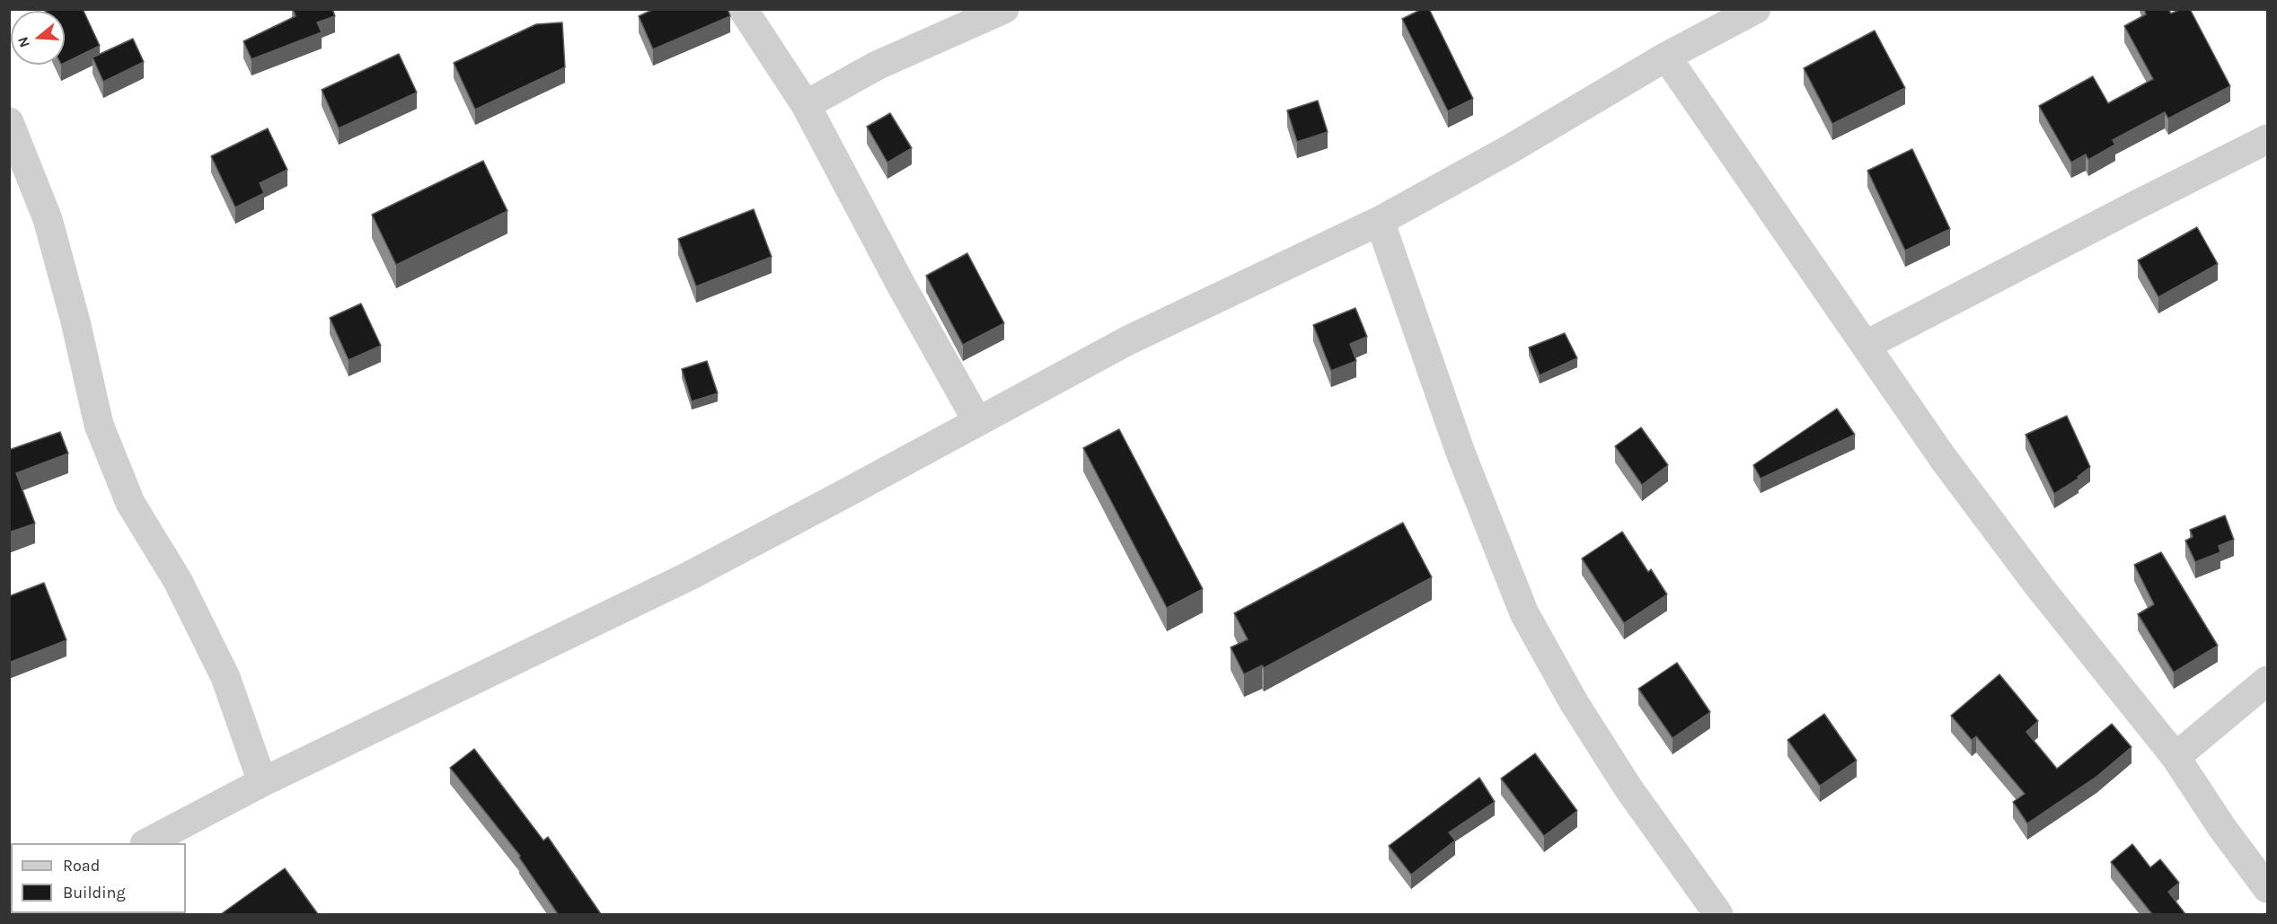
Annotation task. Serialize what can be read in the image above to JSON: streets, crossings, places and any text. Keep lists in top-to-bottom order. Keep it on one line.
{"legend":["Road","Building"],"north":"left"}
